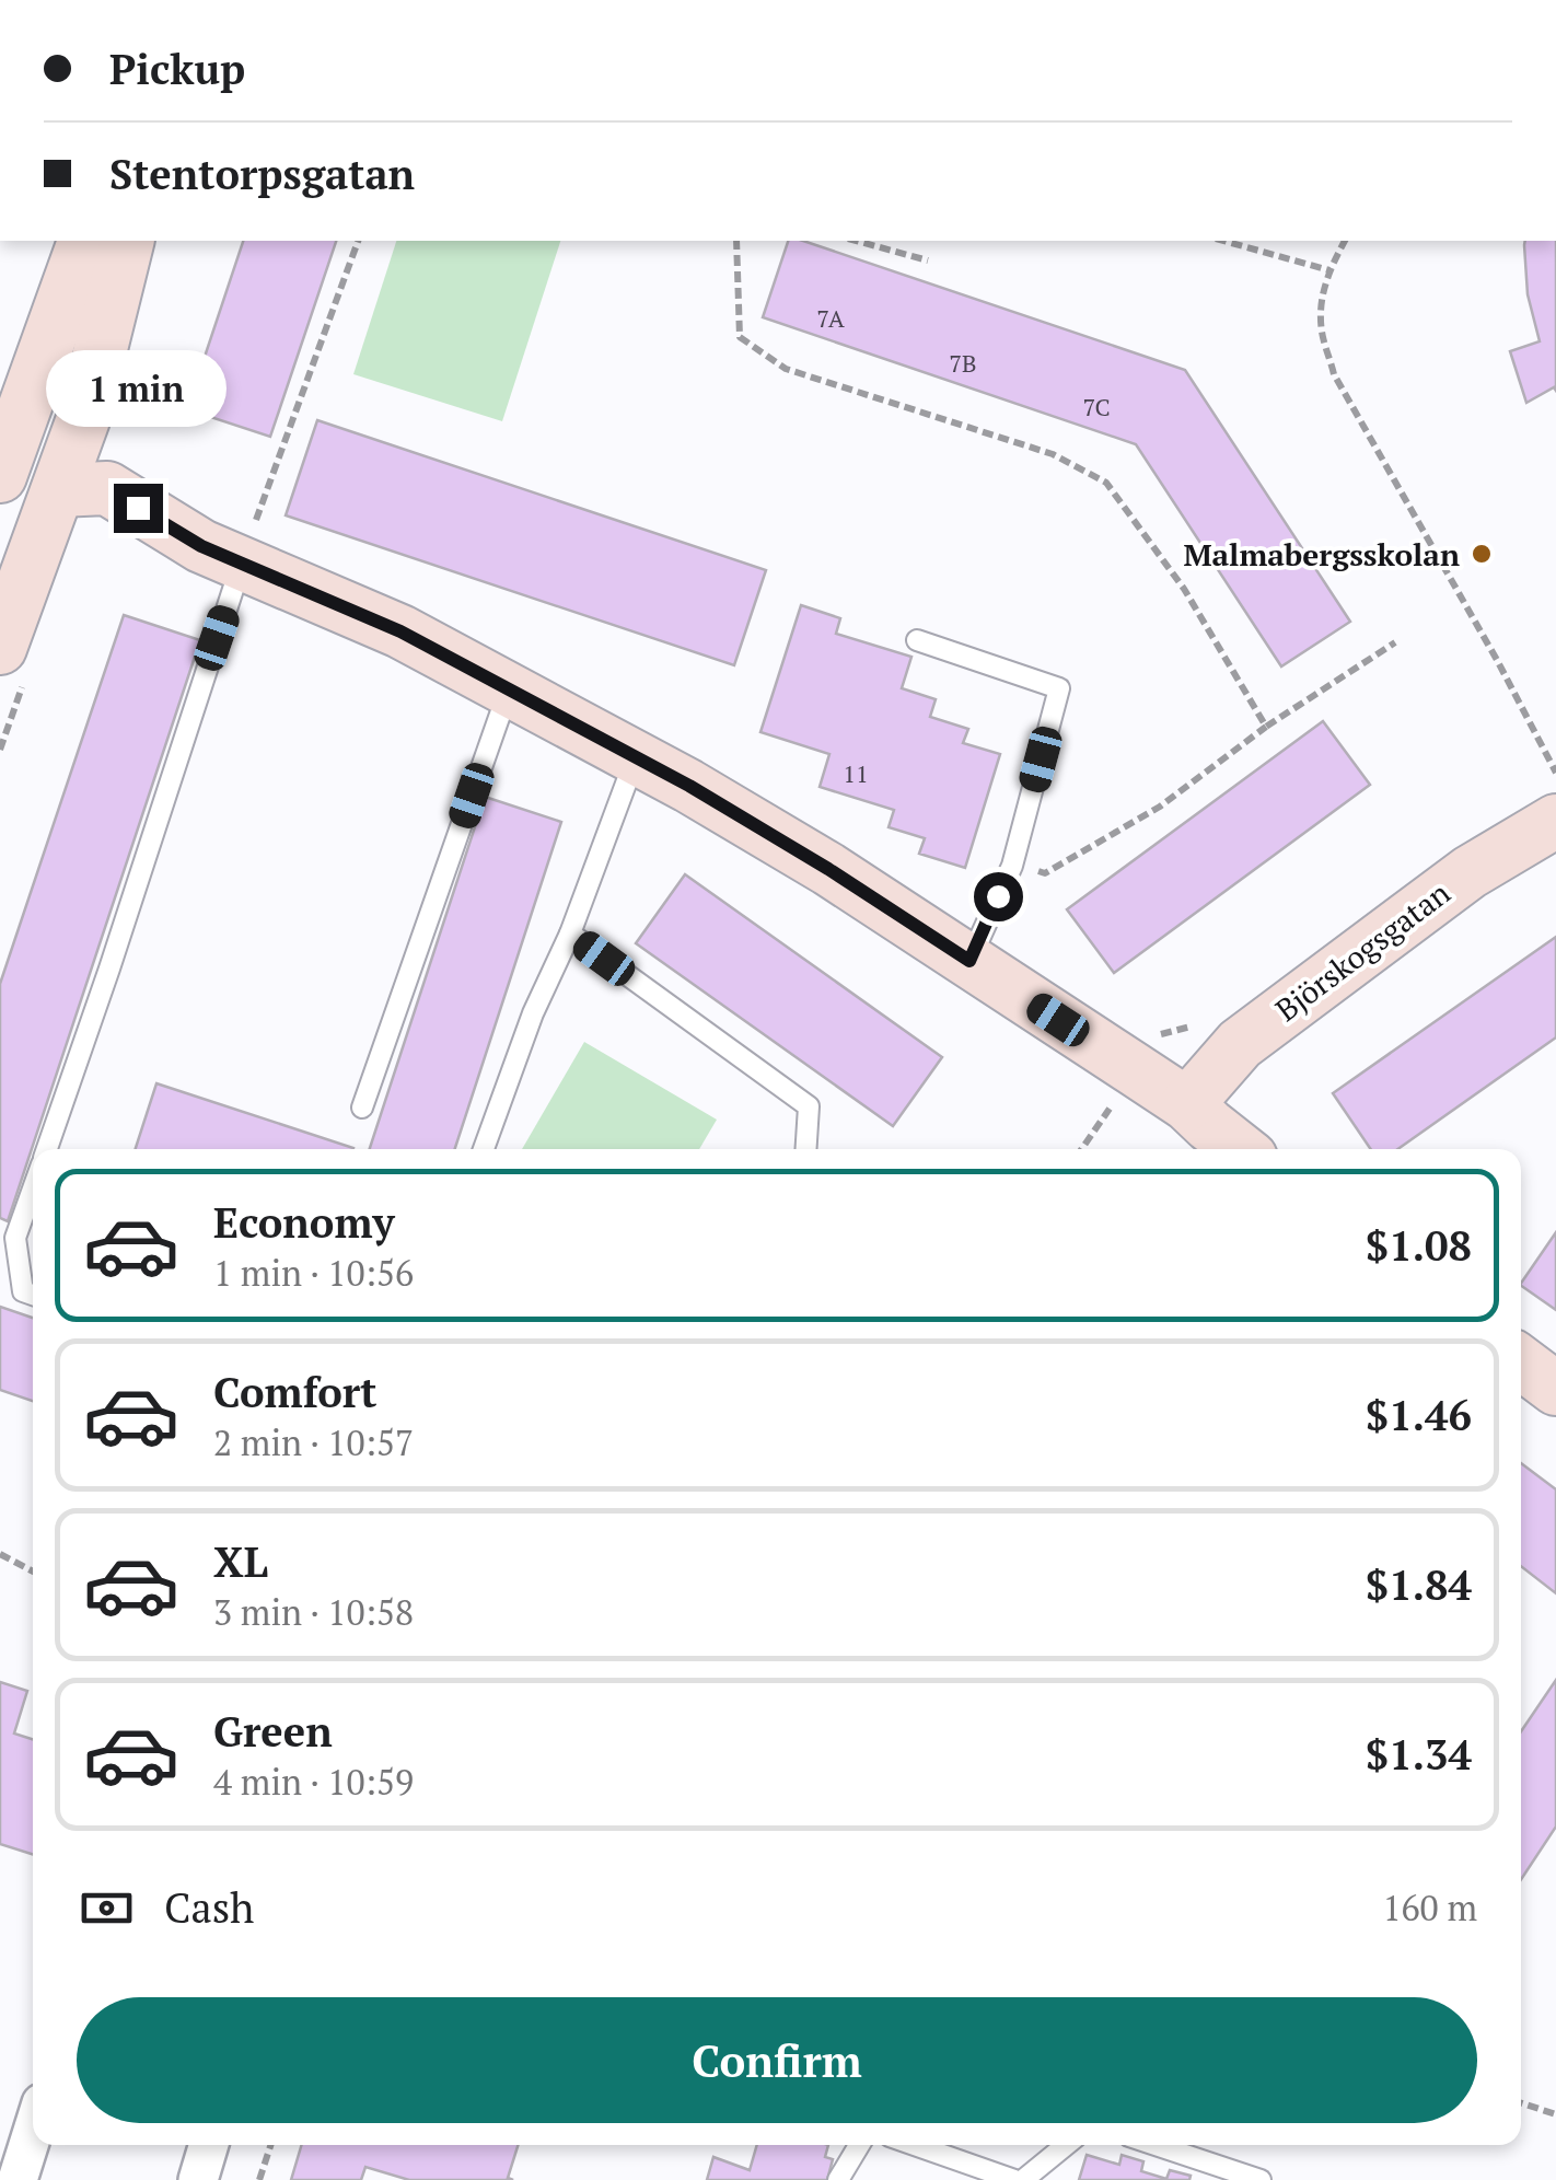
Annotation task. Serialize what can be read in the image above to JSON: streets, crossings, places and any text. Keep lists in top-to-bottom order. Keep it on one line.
{"streets":{"street":["Björskogsgatan"]},"places":["Malmabergsskolan"],"house_numbers":["7A","7B","7C","11"],"page":{"banner":["Pickup","Stentorpsgatan"],"bubble":"1 min","list":[{"name":"Economy","note":"1 min · 10:56","value":"$1.08"},{"name":"Comfort","note":"2 min · 10:57","value":"$1.46"},{"name":"XL","note":"3 min · 10:58","value":"$1.84"},{"name":"Green","note":"4 min · 10:59","value":"$1.34"}],"pay":["Cash","160 m"],"buttons":"Confirm"}}
